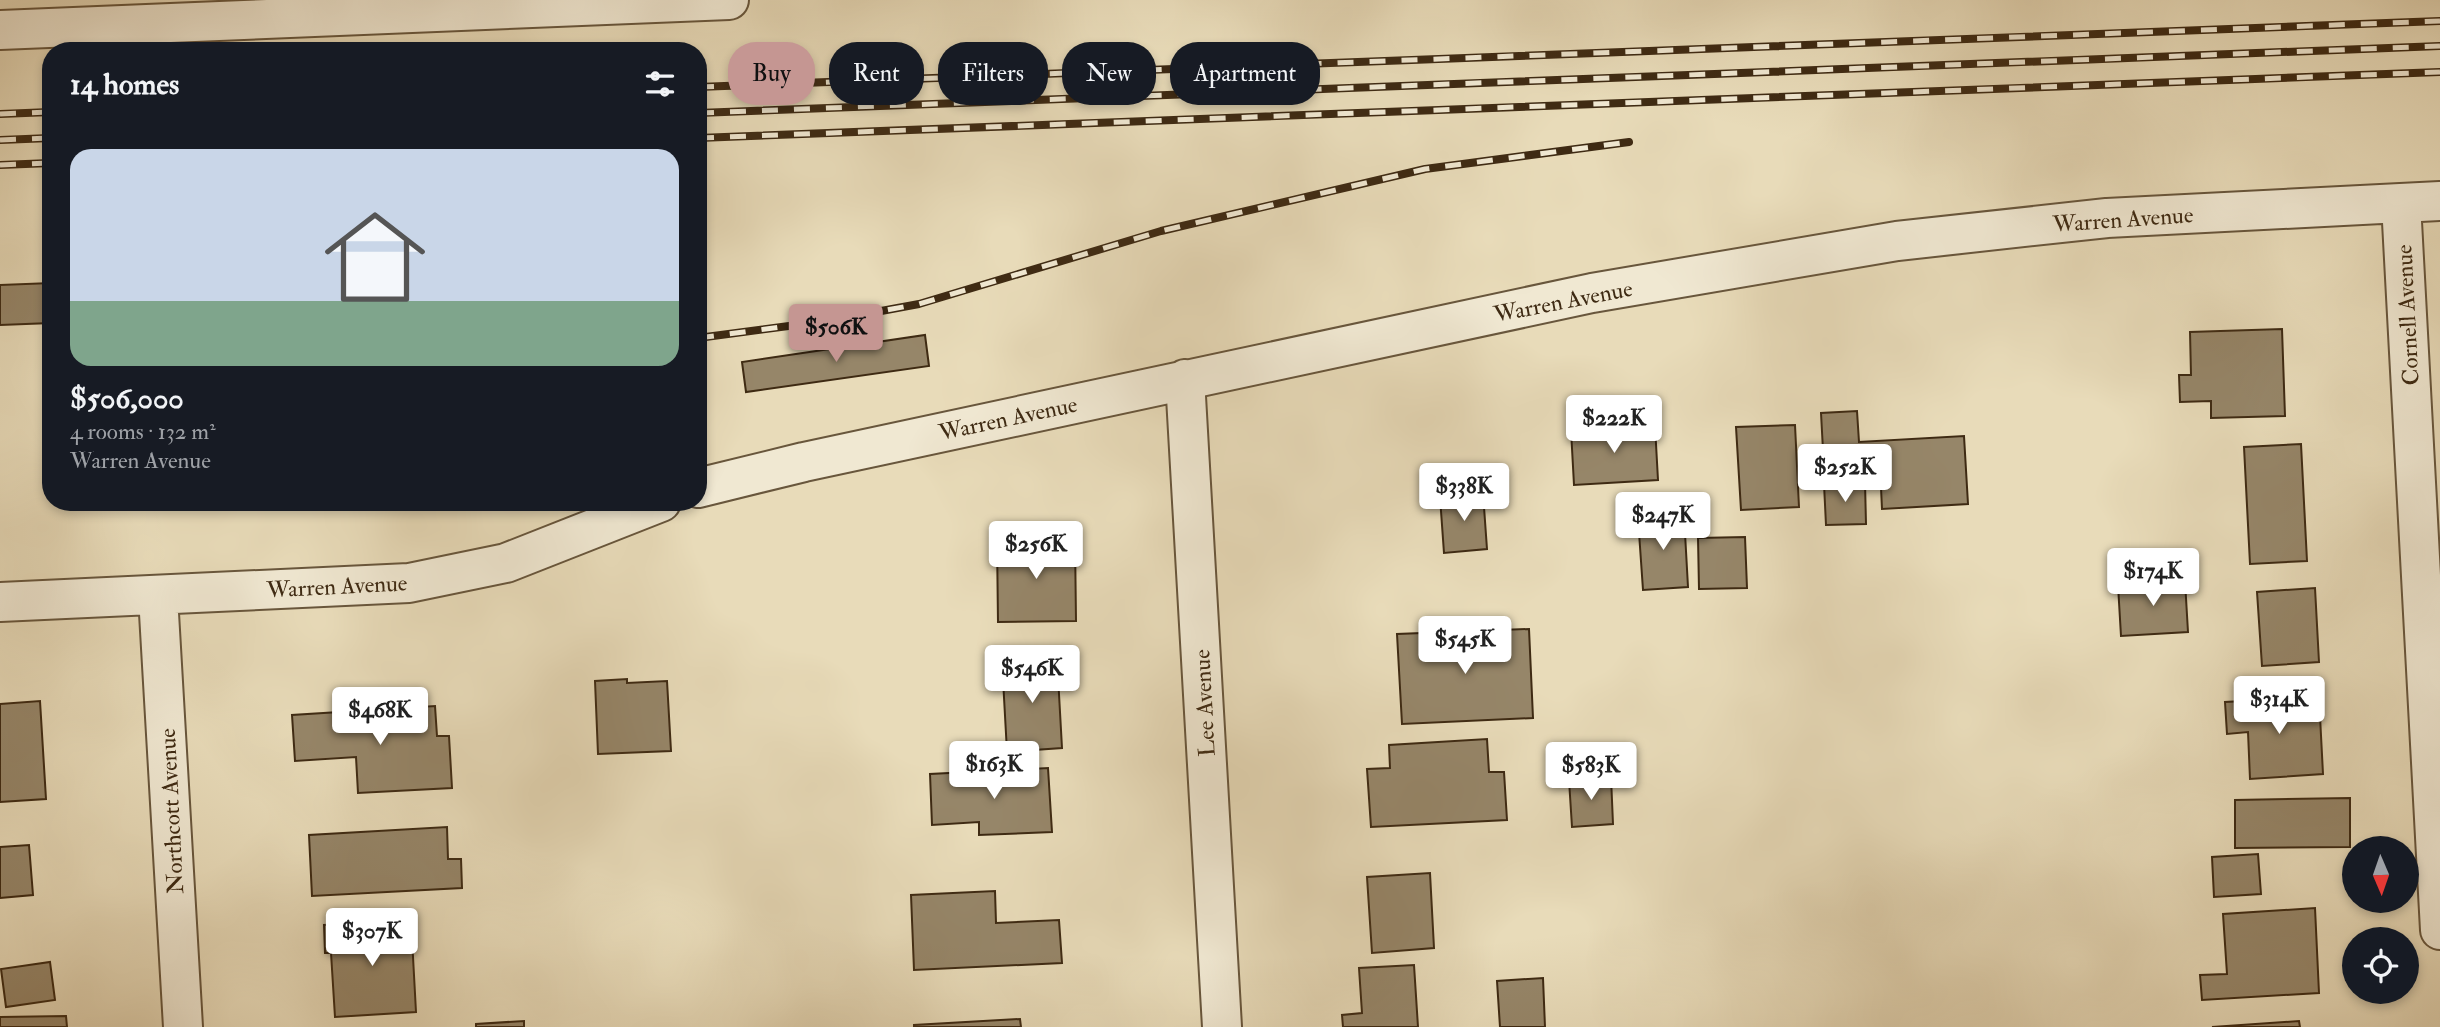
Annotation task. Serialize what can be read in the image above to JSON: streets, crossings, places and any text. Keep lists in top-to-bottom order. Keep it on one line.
{"streets":{"street":["Warren Avenue","Cornell Avenue","Lee Avenue","Northcott Avenue"]},"crossings":[["Warren Avenue","Cornell Avenue"],["Warren Avenue","Lee Avenue"],["Warren Avenue","Northcott Avenue"]],"north":"bottom","page":{"chip":["Buy","Rent","Filters","New","Apartment"],"heading":"14 homes","list":[{"name":"$506,000","note":"4 rooms · 132 m² · Warren Avenue"}],"price":["$506K","$222K","$252K","$338K","$247K","$256K","$174K","$545K","$546K","$314K","$468K","$163K","$583K","$307K"]}}
